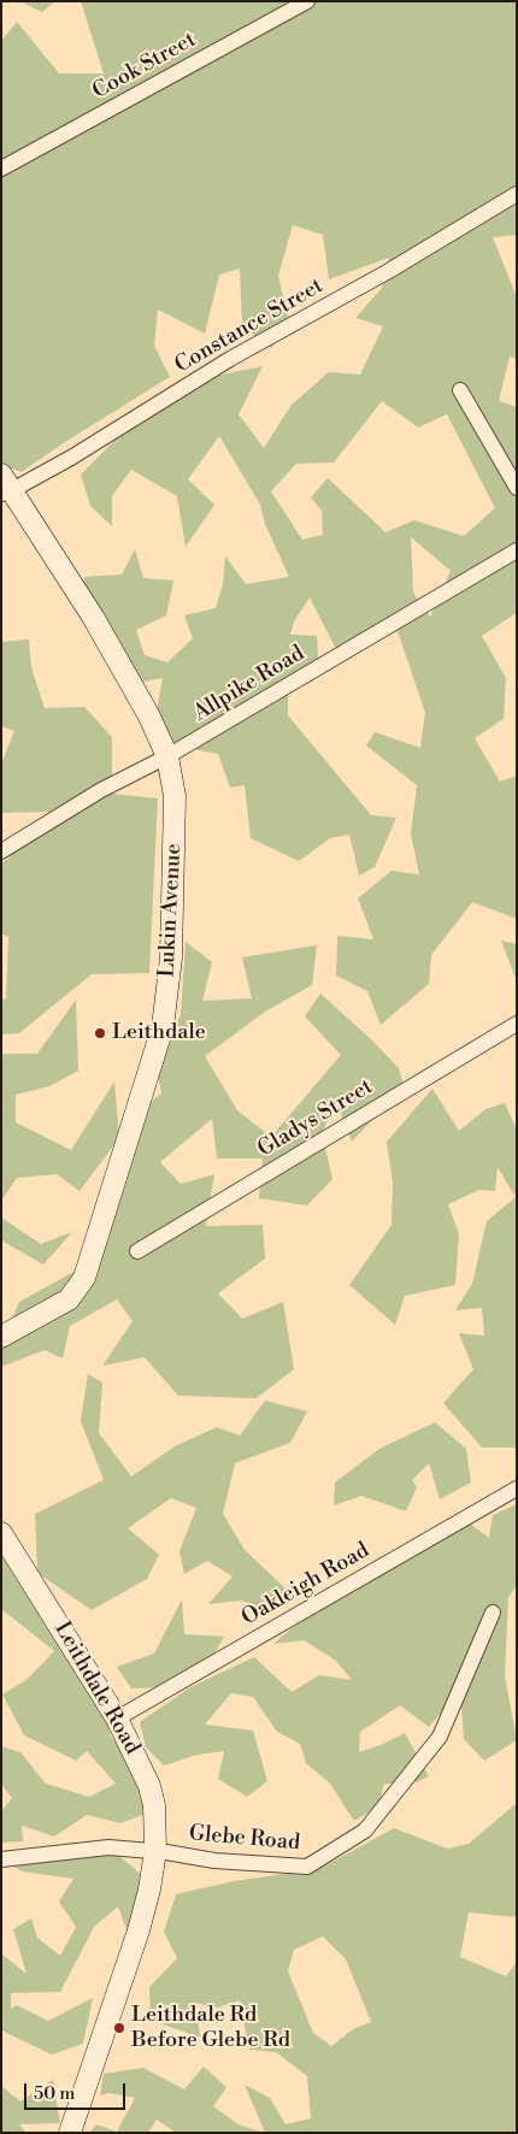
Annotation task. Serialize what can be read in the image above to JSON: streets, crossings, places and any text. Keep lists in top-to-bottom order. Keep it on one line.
{"streets":{"street":["Cook Street","Constance Street","Allpike Road","Lukin Avenue","Gladys Street","Oakleigh Road","Leithdale Road","Glebe Road"]},"crossings":[["Constance Street","Lukin Avenue"],["Allpike Road","Lukin Avenue"],["Oakleigh Road","Leithdale Road"],["Leithdale Road","Glebe Road"]],"places":["Leithdale","Leithdale Rd Before Glebe Rd"],"scale_bar":"50 m"}
